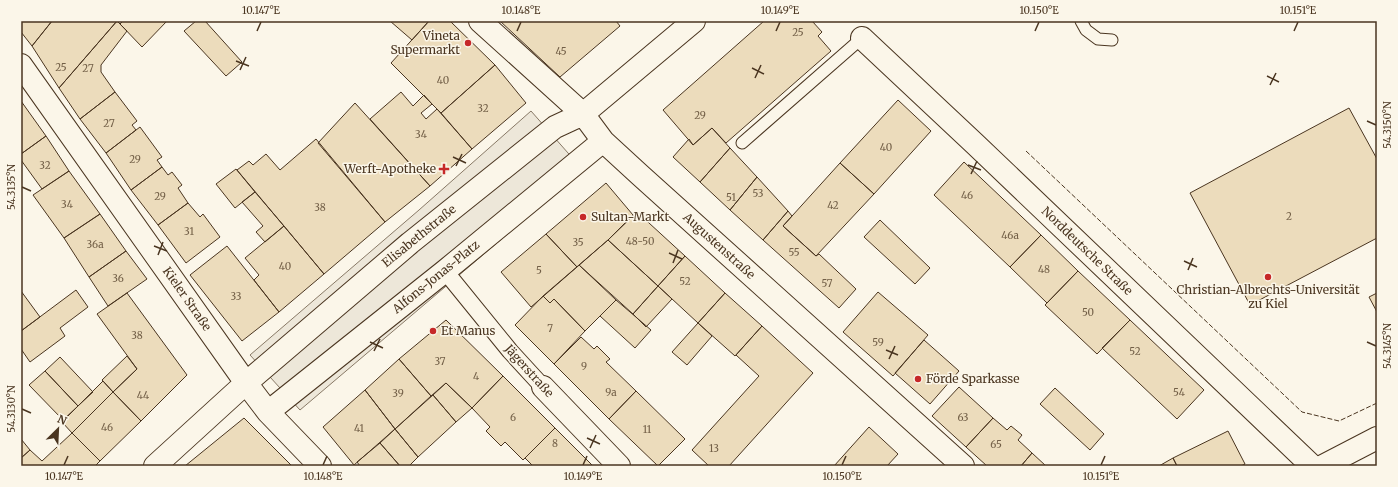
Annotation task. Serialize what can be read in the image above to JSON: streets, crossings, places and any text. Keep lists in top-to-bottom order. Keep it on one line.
{"streets":{"street":["Elisabethstraße","Augustenstraße","Norddeutsche Straße","Alfons-Jonas-Platz","Kieler Straße","Jägerstraße"]},"crossings":[["Elisabethstraße","Augustenstraße"],["Elisabethstraße","Kieler Straße"],["Augustenstraße","Alfons-Jonas-Platz"],["Alfons-Jonas-Platz","Kieler Straße"],["Alfons-Jonas-Platz","Jägerstraße"]],"places":{"other":["Vineta Supermarkt","Sultan-Markt","Christian-Albrechts-Universität zu Kiel","Et Manus","Förde Sparkasse"],"health":["Werft-Apotheke"]},"house_numbers":["25","45","25","27","40","32","29","27","34","40","29","32","53","46","29","51","34","42","38","2","31","46a","48-50","35","36a","55","40","48","5","36","52","57","33","50","7","38","59","52","37","9","4","9a","54","39","44","6","63","46","41","11","8","65","13"],"north":"top right","coordinates":["10.147°E","10.148°E","10.149°E","10.150°E","10.151°E","54.3150°N","54.3135°N","54.3145°N","54.3130°N"]}
